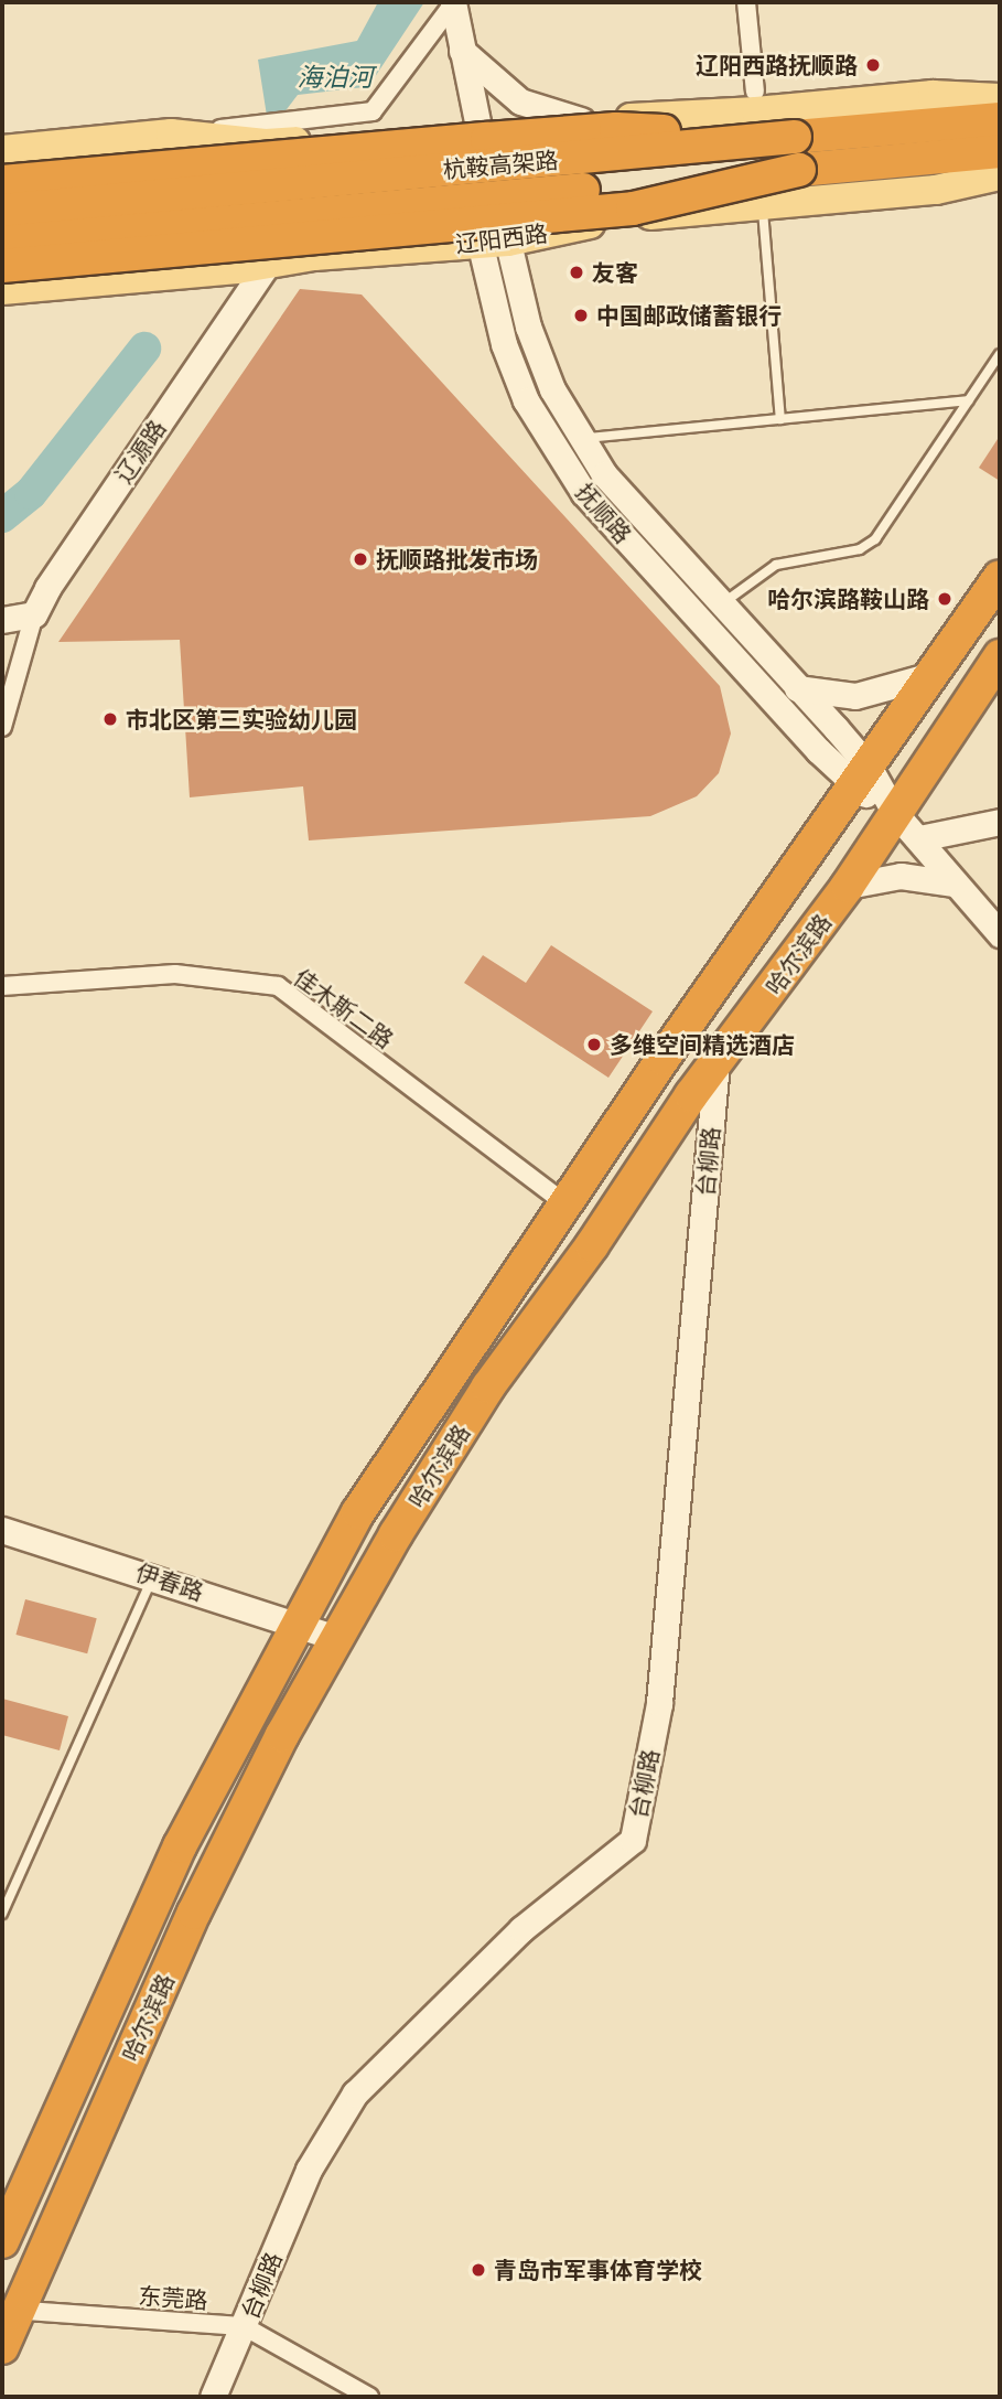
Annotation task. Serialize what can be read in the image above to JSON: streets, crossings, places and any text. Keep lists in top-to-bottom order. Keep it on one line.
{"streets":{"highway":["杭鞍高架路","哈尔滨路"],"main road":["辽阳西路"],"street":["辽源路","抚顺路","佳木斯二路","台柳路","伊春路","东莞路"]},"crossings":[["辽阳西路","辽源路"],["辽阳西路","抚顺路"],["抚顺路","哈尔滨路"],["哈尔滨路","佳木斯二路"],["哈尔滨路","台柳路"],["哈尔滨路","伊春路"],["哈尔滨路","东莞路"],["台柳路","东莞路"]],"water":["海泊河"],"places":["辽阳西路抚顺路","友客","中国邮政储蓄银行","抚顺路批发市场","哈尔滨路鞍山路","市北区第三实验幼儿园","多维空间精选酒店","青岛市军事体育学校"]}
